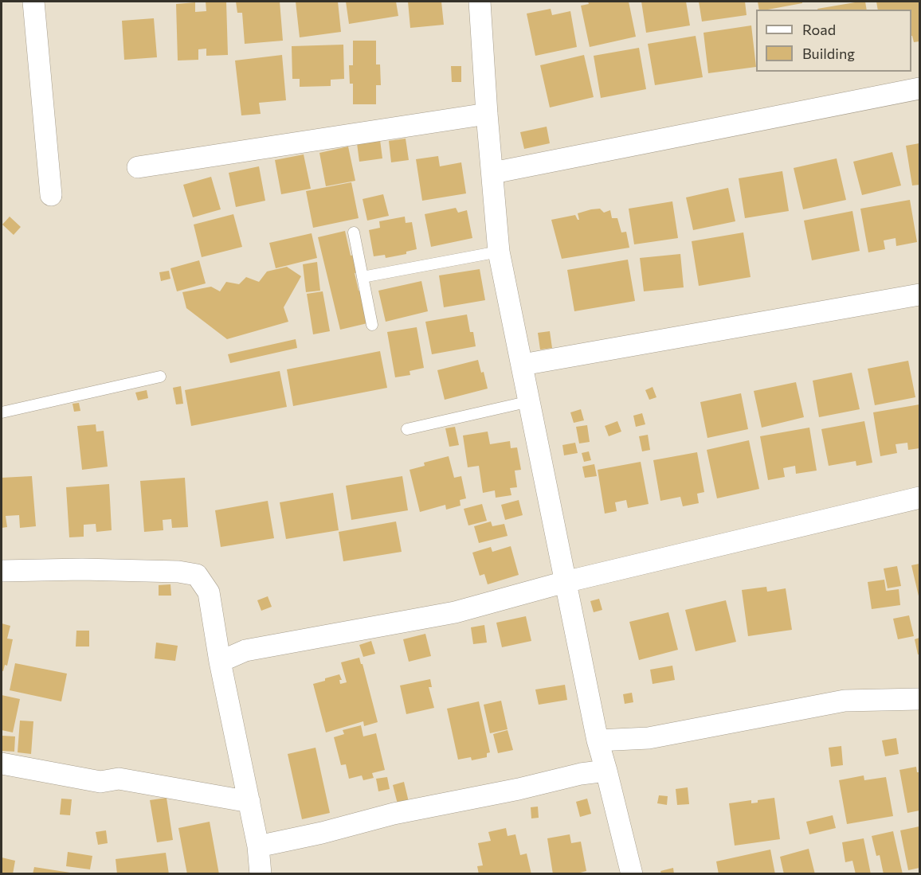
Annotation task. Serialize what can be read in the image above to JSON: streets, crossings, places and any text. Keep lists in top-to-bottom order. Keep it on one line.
{"legend":["Road","Building"]}
